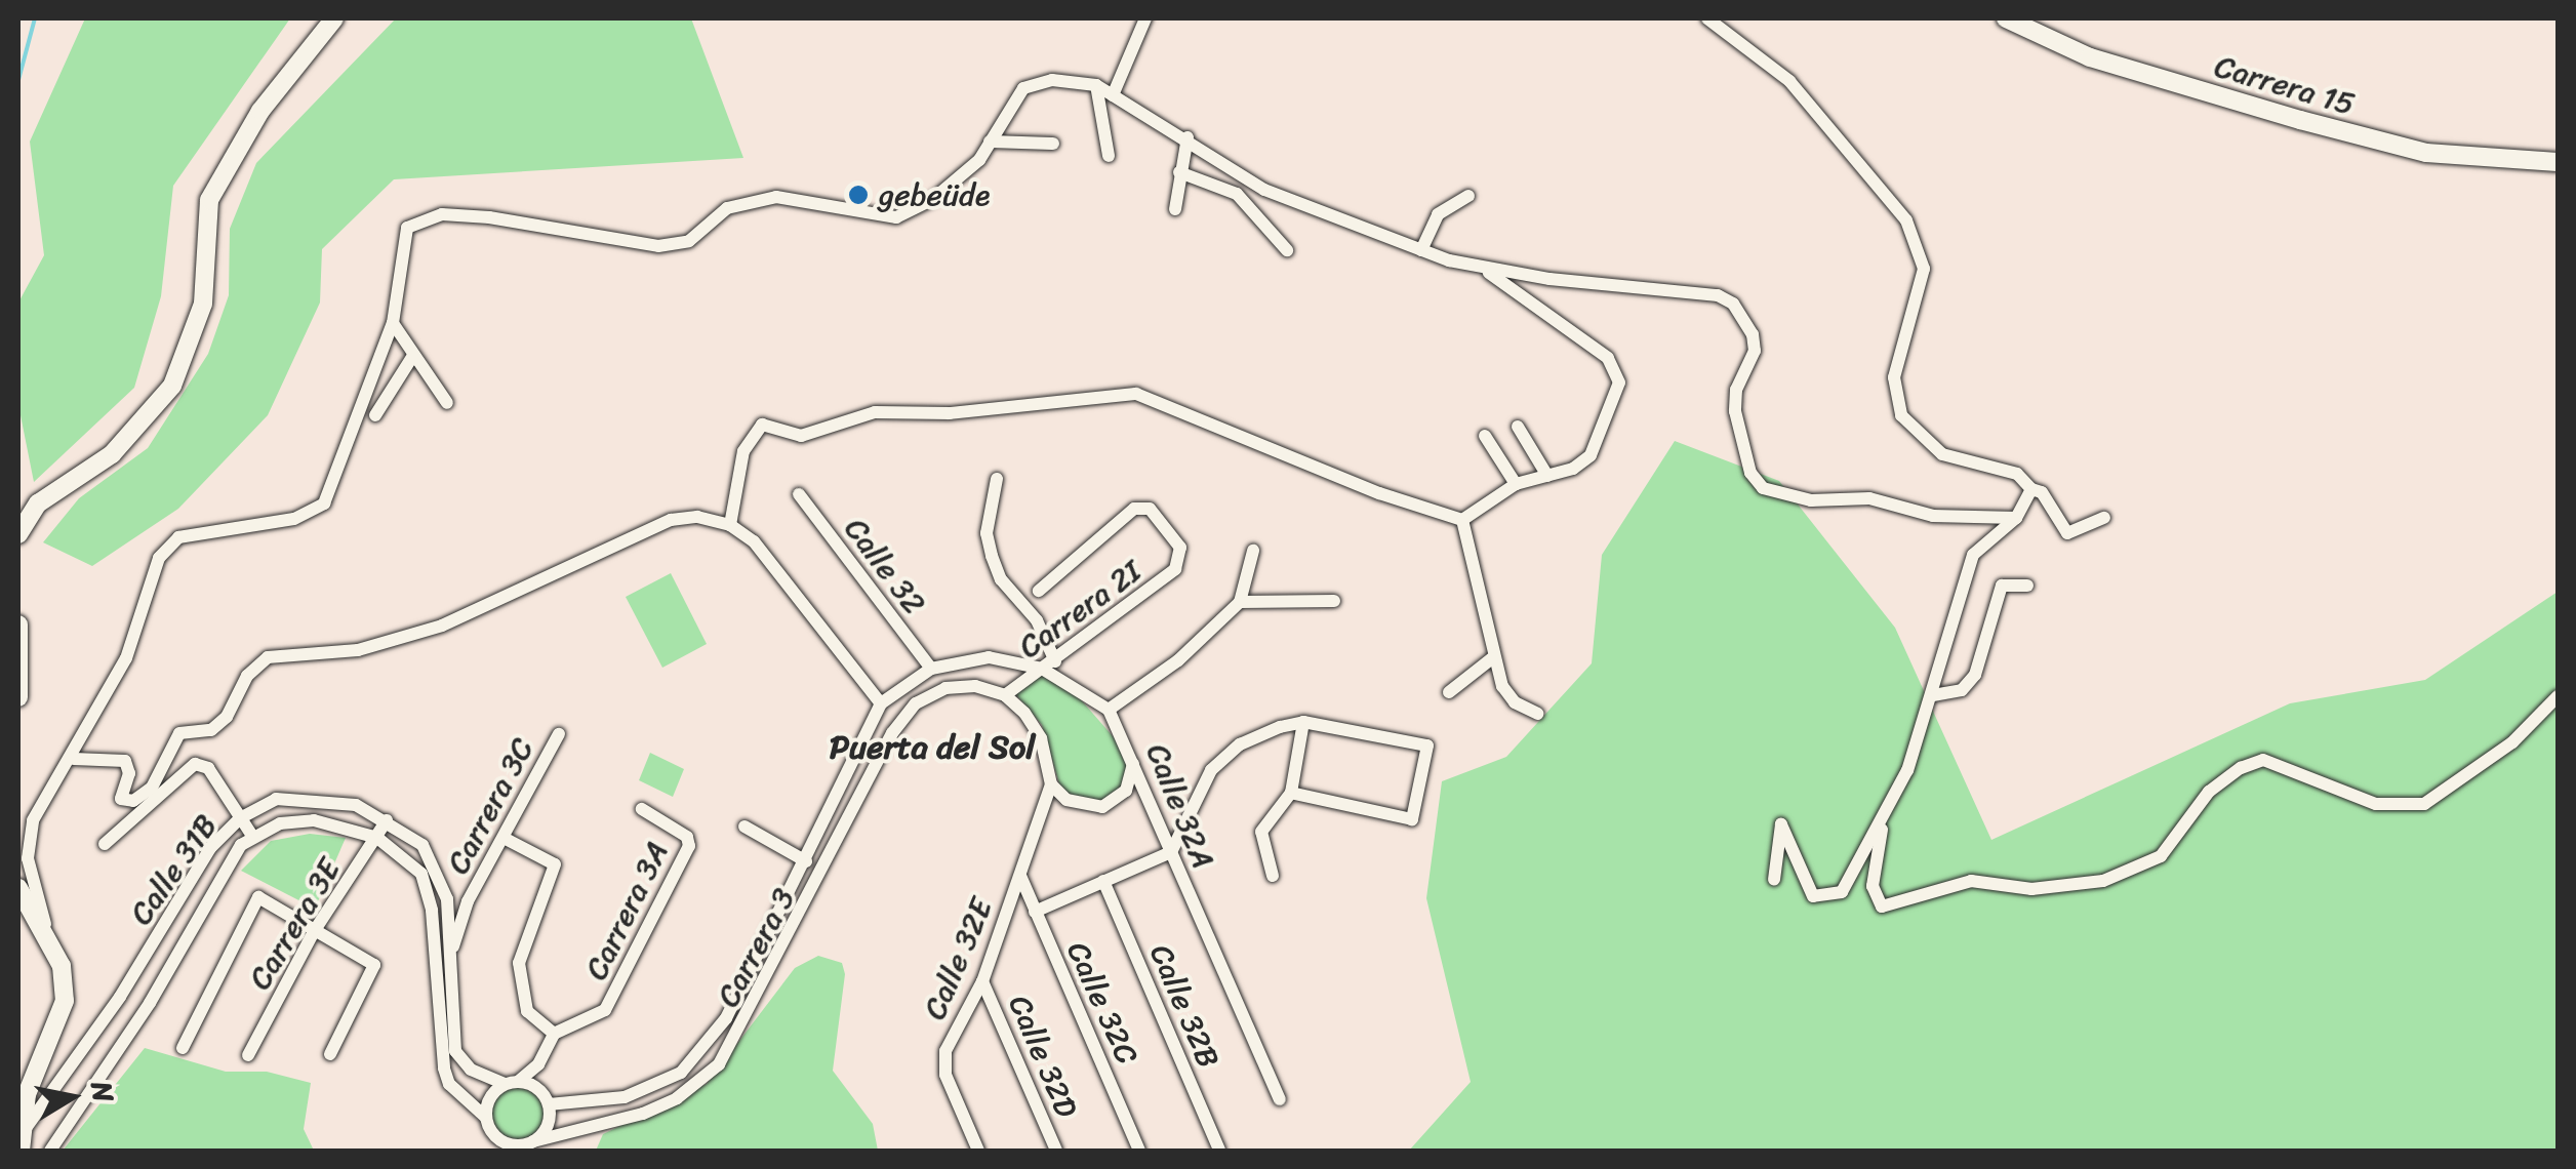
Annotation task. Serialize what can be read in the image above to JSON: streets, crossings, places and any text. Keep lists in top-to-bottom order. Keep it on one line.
{"streets":{"main road":["Carrera 15"],"street":["Calle 32","Carrera 2I","Carrera 3C","Calle 32A","Calle 31B","Carrera 3A","Carrera 3E","Carrera 3","Calle 32E","Calle 32C","Calle 32B","Calle 32D"]},"crossings":[["Carrera 2I","Carrera 3"],["Carrera 3C","Calle 31B"],["Calle 31B","Carrera 3E"],["Calle 31B","Carrera 3"],["Calle 32E","Calle 32C"],["Calle 32E","Calle 32D"]],"districts":["Puerta del Sol"],"places":["gebeüde"],"north":"right"}
